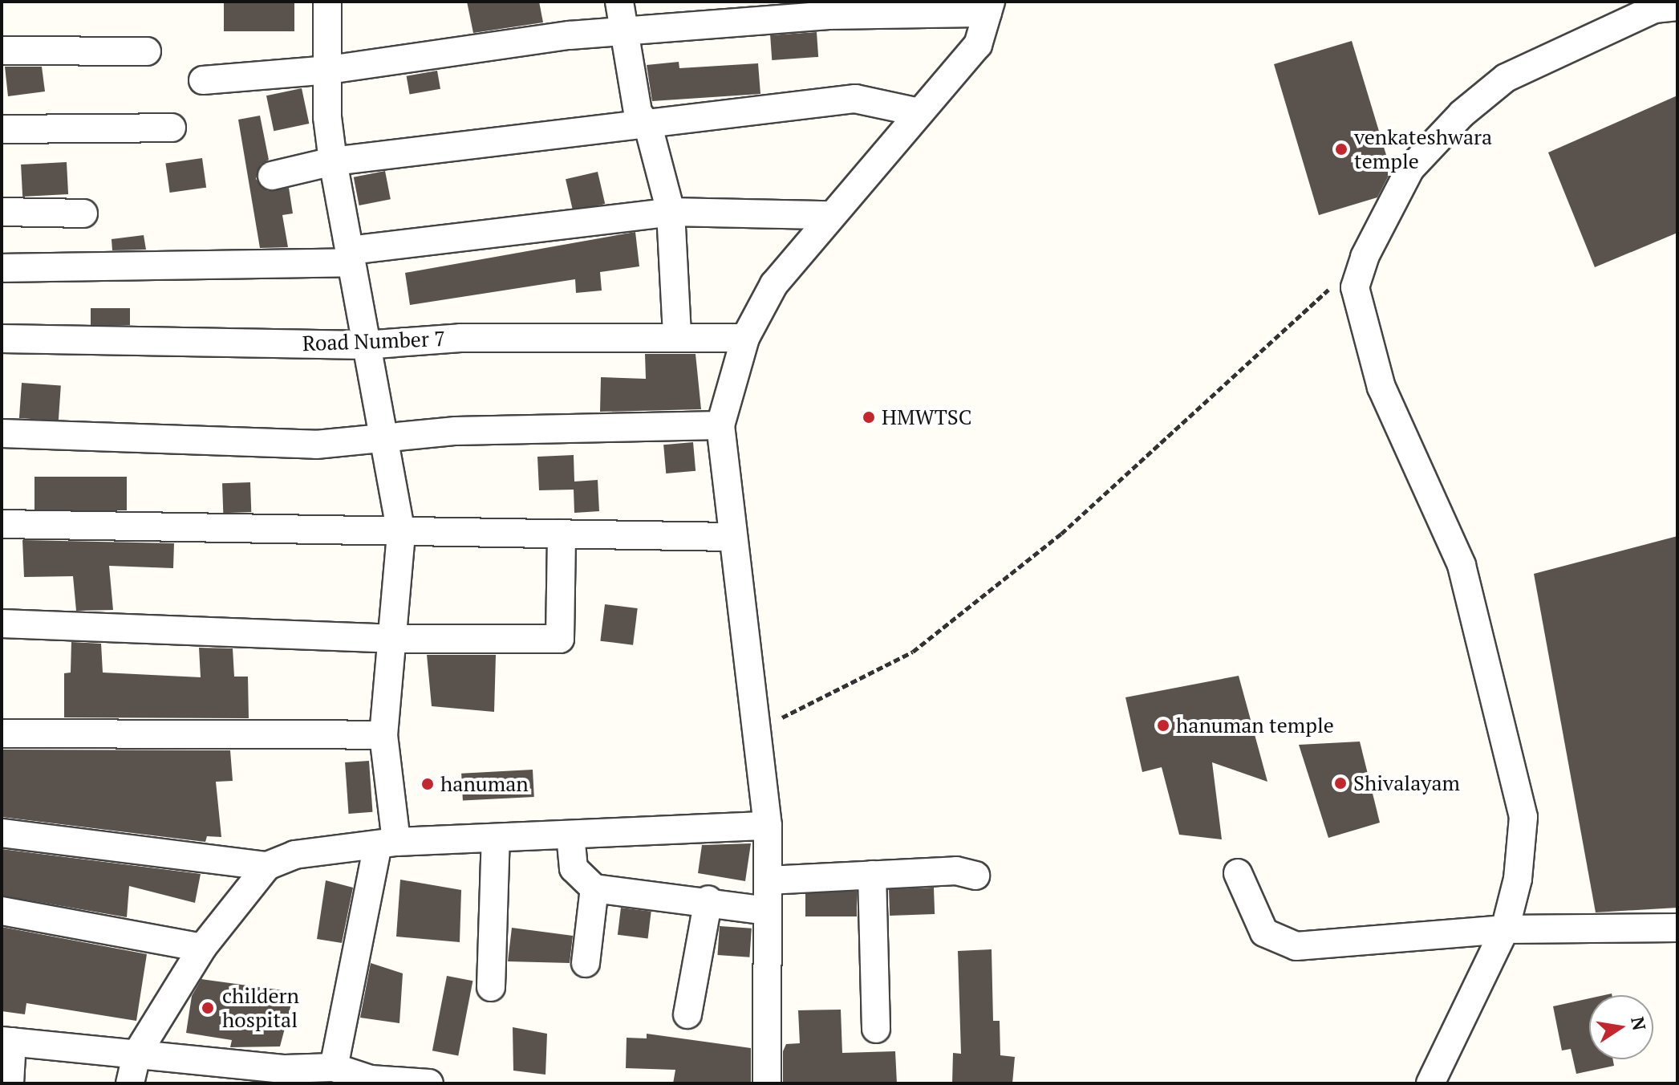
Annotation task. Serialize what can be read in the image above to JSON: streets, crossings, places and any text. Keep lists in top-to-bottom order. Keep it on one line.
{"streets":{"street":["Road Number 7"]},"places":["venkateshwara temple","HMWTSC","hanuman temple","Shivalayam","hanuman","childern hospital"],"north":"right"}
